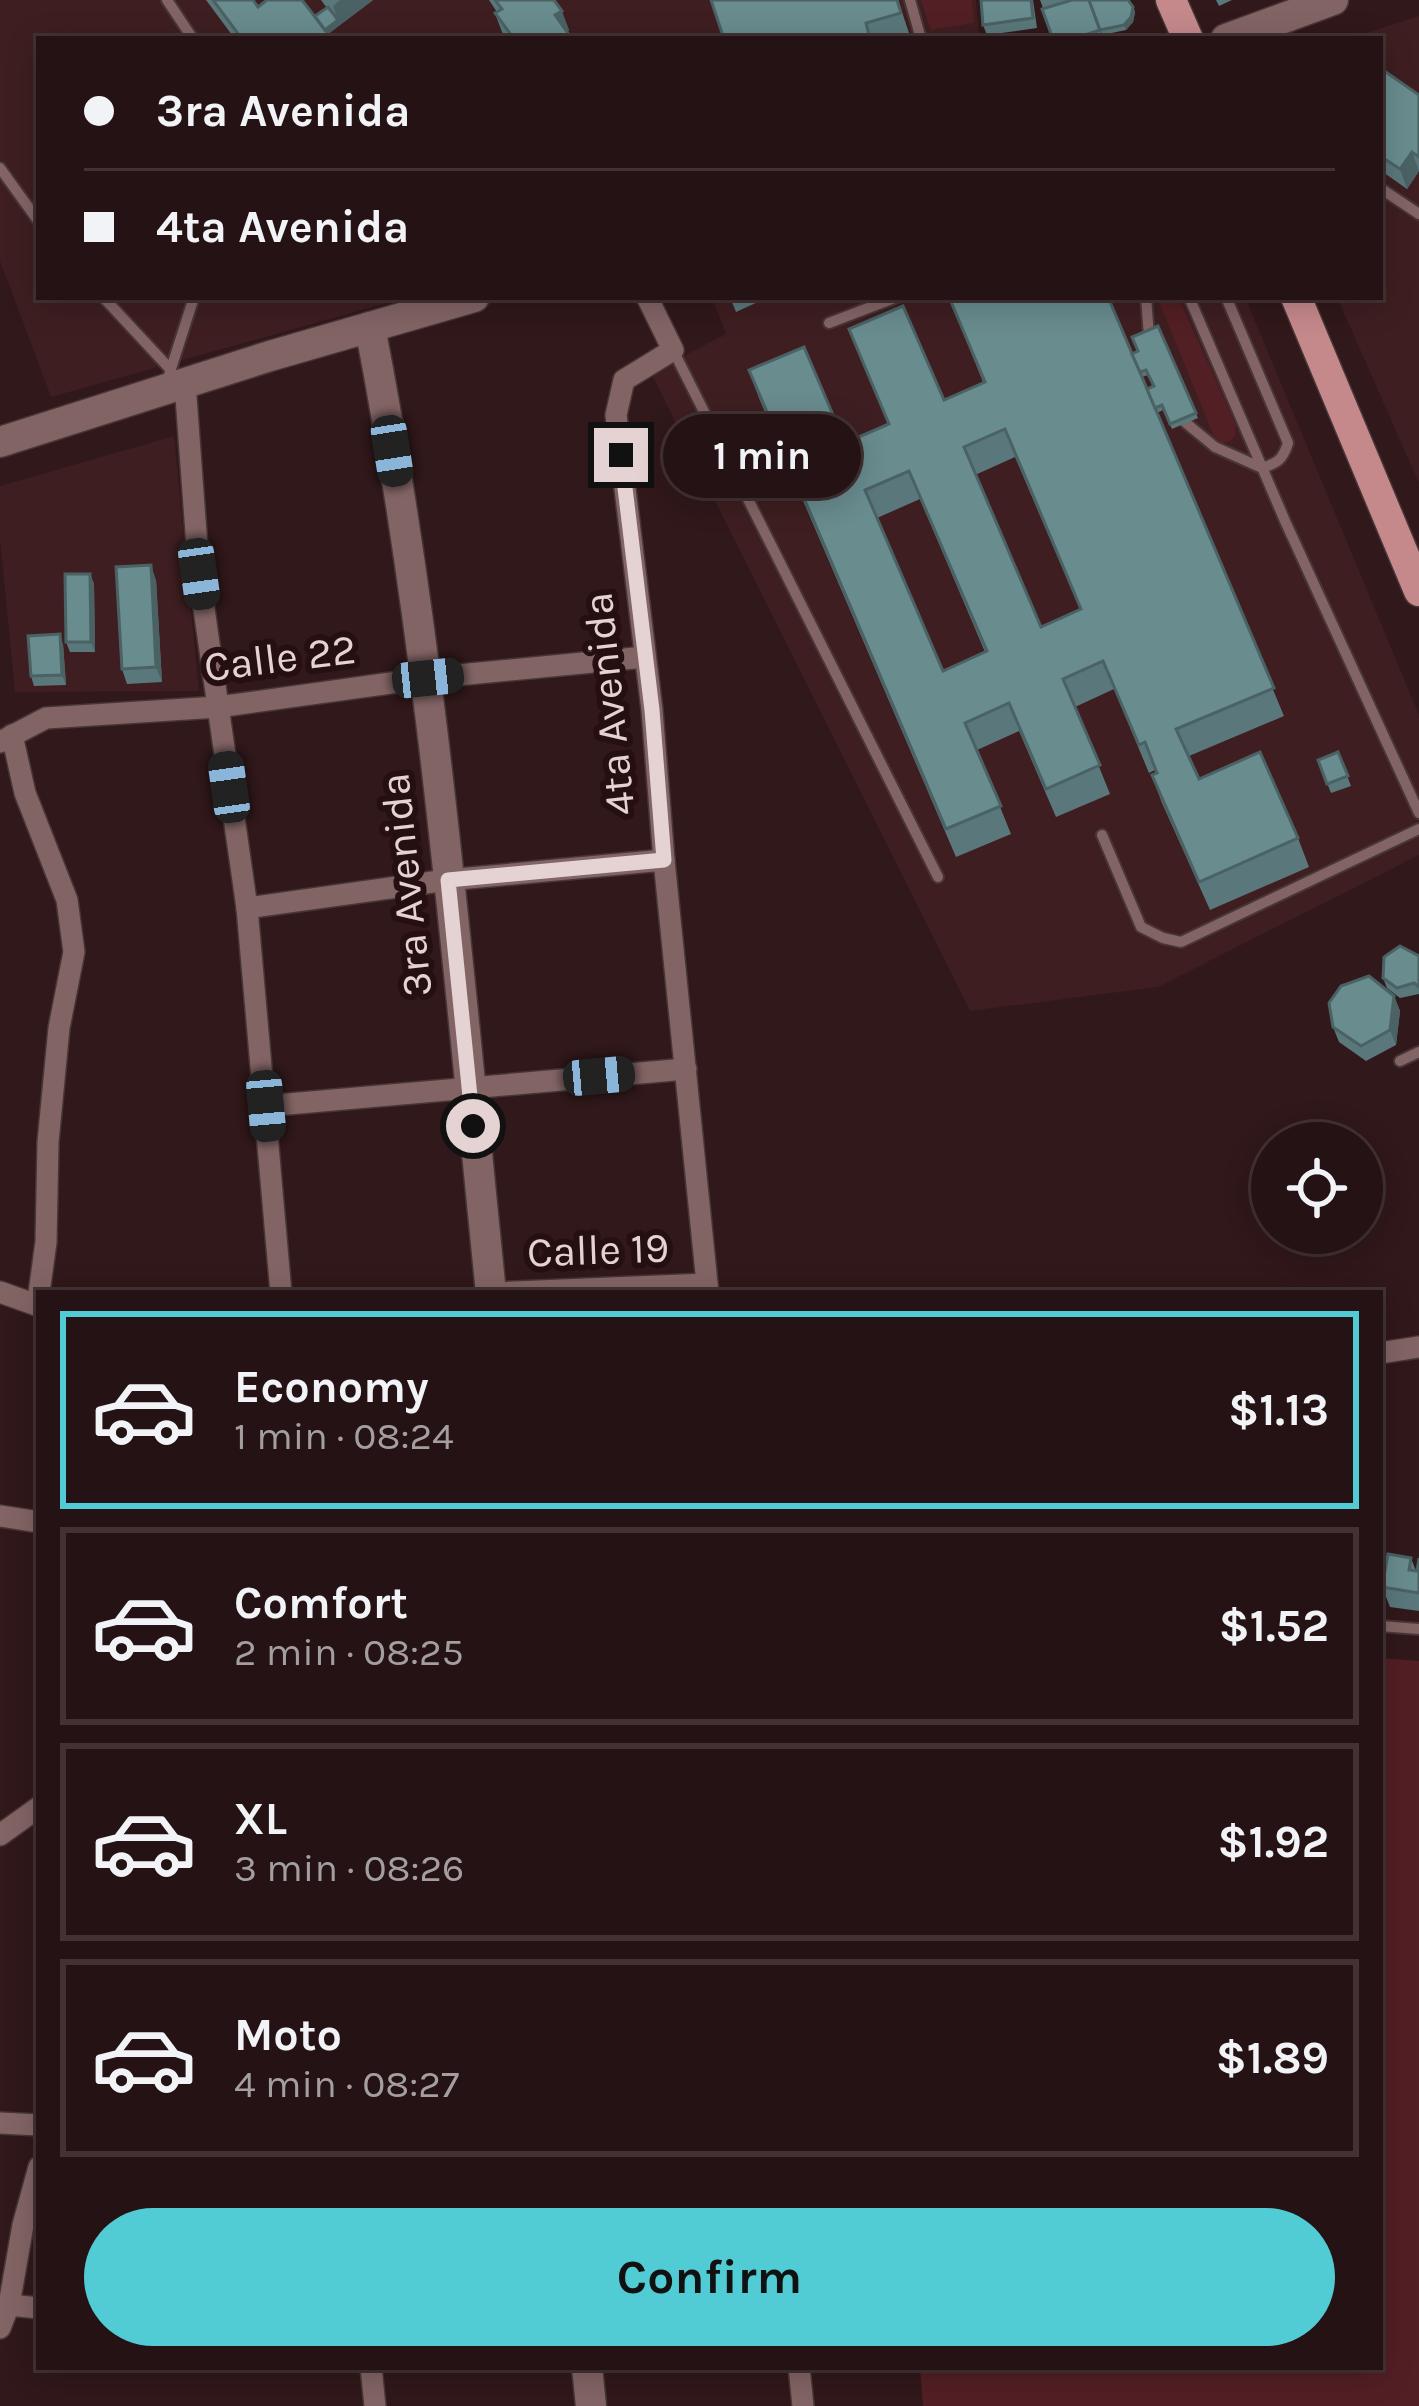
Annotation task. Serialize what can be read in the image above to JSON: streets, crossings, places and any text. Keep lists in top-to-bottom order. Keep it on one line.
{"streets":{"street":["Calle 22","4ta Avenida","3ra Avenida","Calle 19"]},"crossings":[["Calle 22","4ta Avenida"],["Calle 22","3ra Avenida"],["4ta Avenida","Calle 19"]],"page":{"banner":["3ra Avenida","4ta Avenida"],"bubble":"1 min","list":[{"name":"Economy","note":"1 min · 08:24","value":"$1.13"},{"name":"Comfort","note":"2 min · 08:25","value":"$1.52"},{"name":"XL","note":"3 min · 08:26","value":"$1.92"},{"name":"Moto","note":"4 min · 08:27","value":"$1.89"}],"buttons":"Confirm"}}
